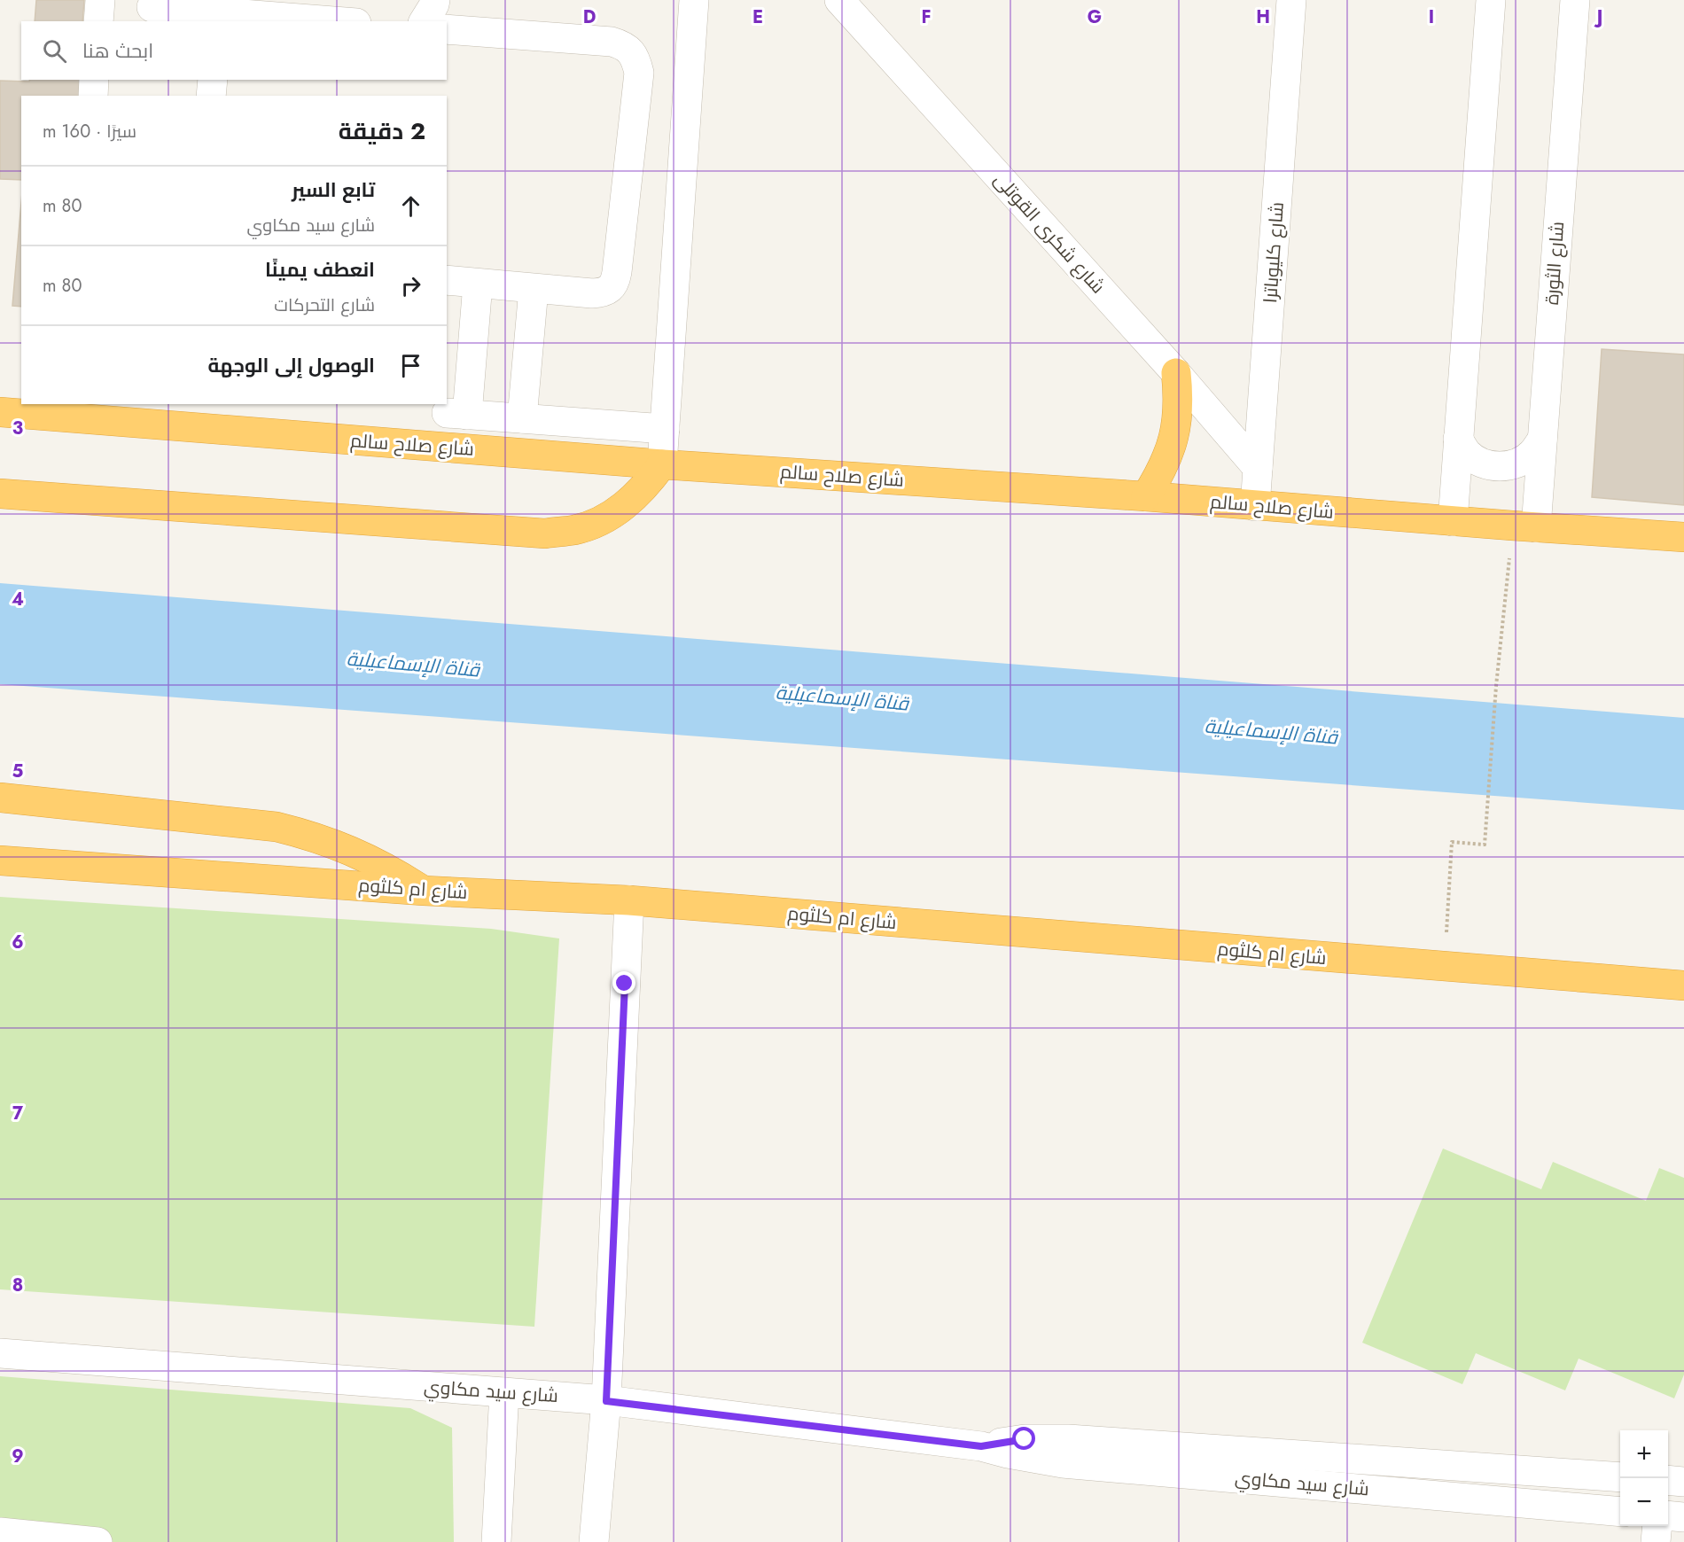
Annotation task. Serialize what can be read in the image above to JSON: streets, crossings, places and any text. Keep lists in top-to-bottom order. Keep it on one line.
{"streets":{"highway":["شارع صلاح سالم","شارع ام كلثوم"],"street":["شارع شكرى القوتلى","شارع كليوباترا","شارع الثورة","شارع سيد مكاوي"]},"crossings":[["شارع شكرى القوتلى","شارع كليوباترا"],["شارع كليوباترا","شارع صلاح سالم"],["شارع الثورة","شارع صلاح سالم"]],"water":["قناة الإسماعيلية"],"page":{"search":"ابحث هنا","heading":["2 دقيقة","سيرًا · 160 m"],"list":[["تابع السير","شارع سيد مكاوي","80 m"],["انعطف يمينًا","شارع التحركات","80 m"],"الوصول إلى الوجهة"],"map_buttons":["+","−"]},"grid":{"columns":["D","E","F","G","H","I","J"],"rows":["3","4","5","6","7","8","9"]}}
